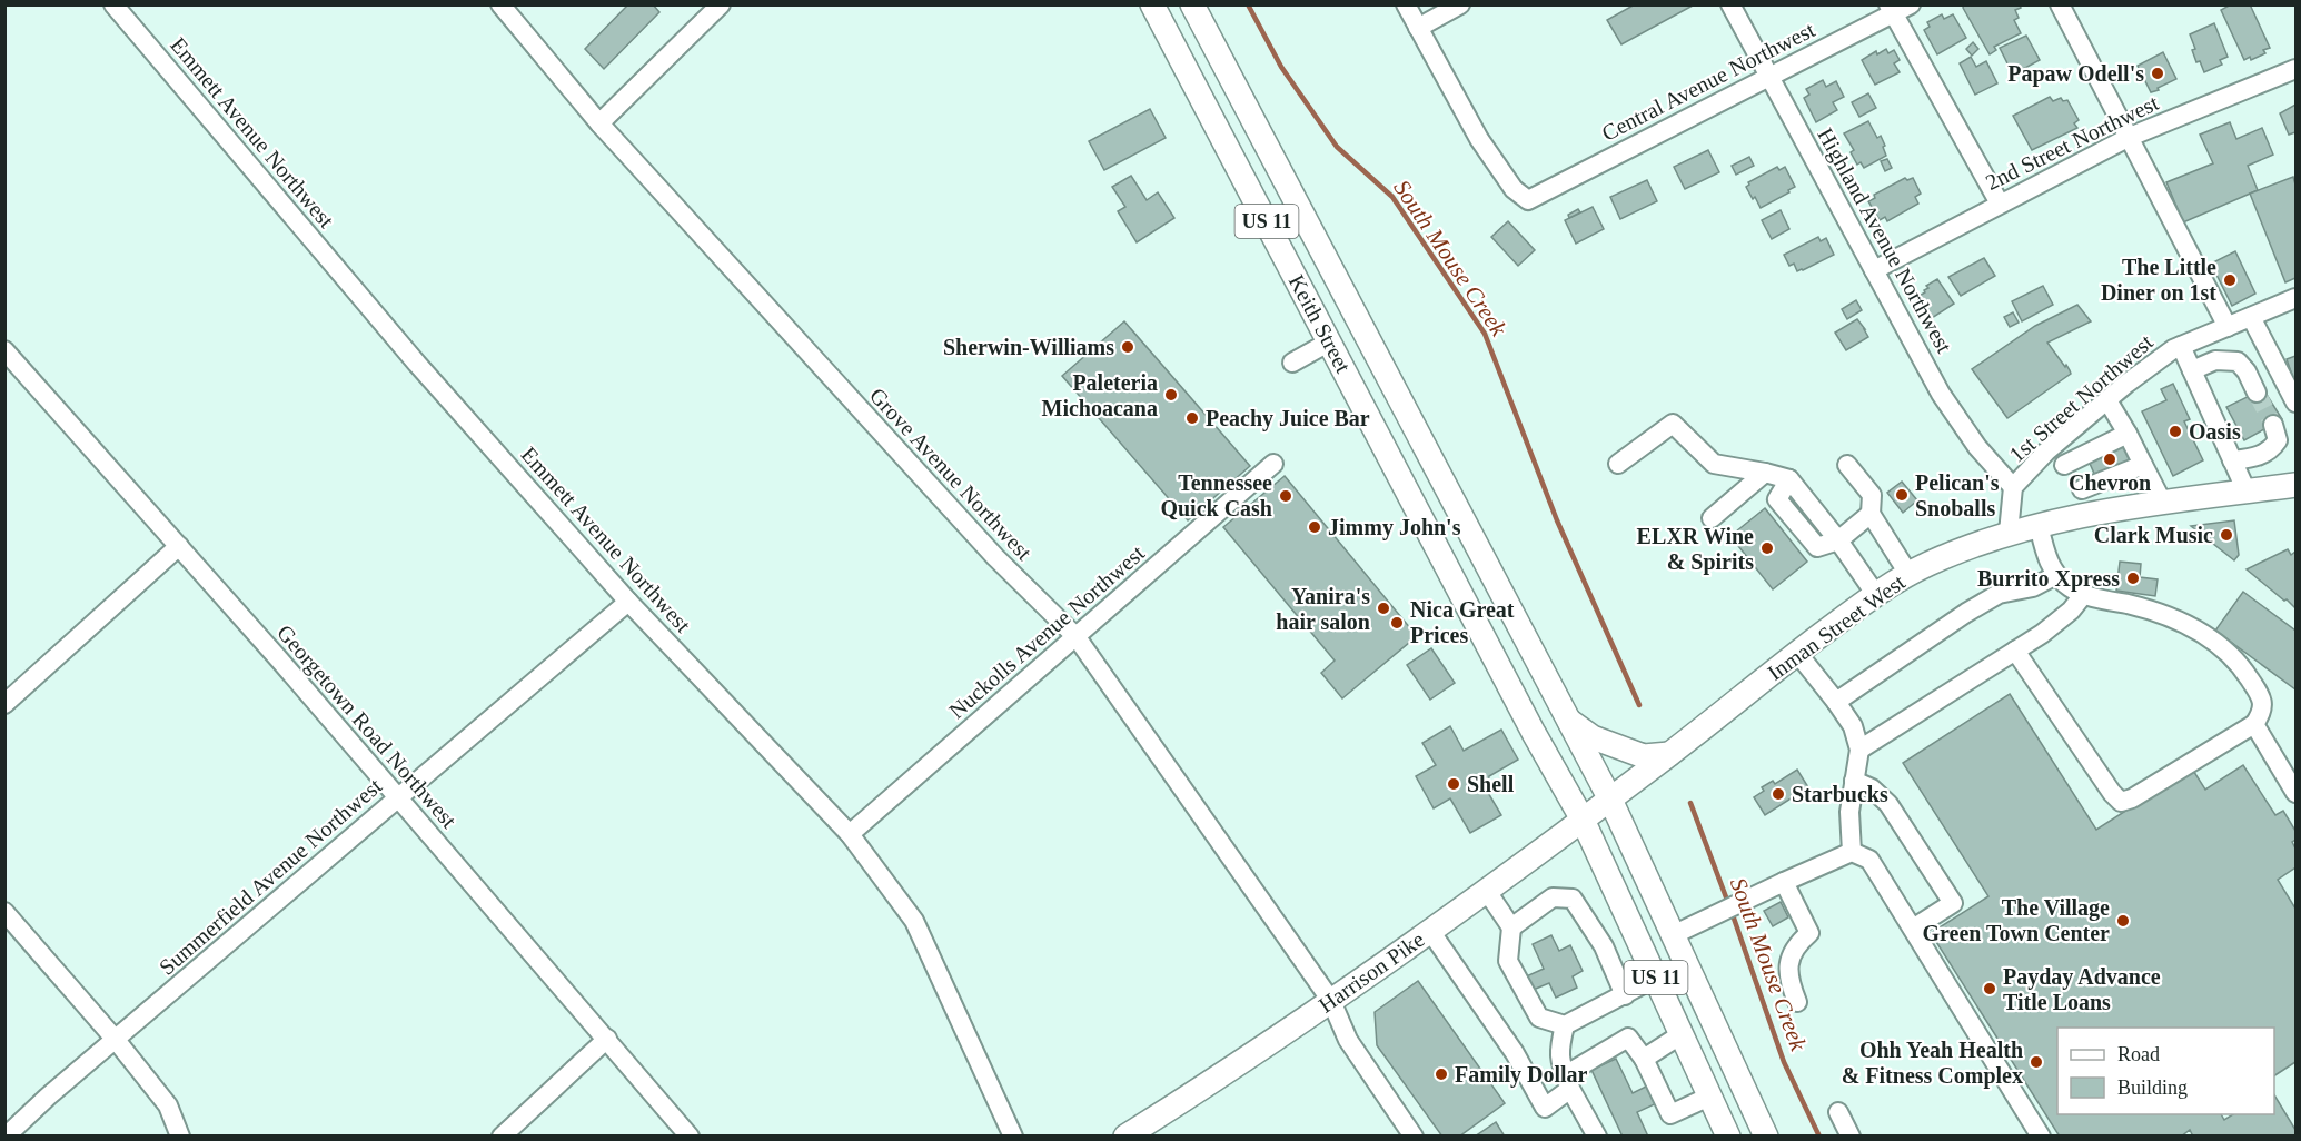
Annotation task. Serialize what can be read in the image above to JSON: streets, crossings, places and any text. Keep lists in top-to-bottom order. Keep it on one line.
{"streets":{"main road":["US 11","Keith Street","Inman Street West","Harrison Pike"],"street":["Central Avenue Northwest","Emmett Avenue Northwest","2nd Street Northwest","Highland Avenue Northwest","1st Street Northwest","Grove Avenue Northwest","Nuckolls Avenue Northwest","Georgetown Road Northwest","Summerfield Avenue Northwest"]},"crossings":[["Central Avenue Northwest","Highland Avenue Northwest"],["Emmett Avenue Northwest","Nuckolls Avenue Northwest"],["Emmett Avenue Northwest","Summerfield Avenue Northwest"],["2nd Street Northwest","Highland Avenue Northwest"],["US 11","Keith Street"],["US 11","Inman Street West"],["US 11","Harrison Pike"],["Highland Avenue Northwest","1st Street Northwest"],["Keith Street","Inman Street West"],["Keith Street","Harrison Pike"],["1st Street Northwest","Inman Street West"],["Grove Avenue Northwest","Nuckolls Avenue Northwest"],["Grove Avenue Northwest","Harrison Pike"],["Inman Street West","Harrison Pike"],["Georgetown Road Northwest","Summerfield Avenue Northwest"]],"water":["South Mouse Creek"],"places":["Papaw Odell's","The Little Diner on 1st","Sherwin-Williams","Paleteria Michoacana","Peachy Juice Bar","Oasis","Chevron","Pelican's Snoballs","Tennessee Quick Cash","Jimmy John's","Clark Music","ELXR Wine & Spirits","Burrito Xpress","Yanira's hair salon","Nica Great Prices","Shell","Starbucks","The Village Green Town Center","Payday Advance Title Loans","Ohh Yeah Health & Fitness Complex","Family Dollar"],"legend":["Road","Building"]}
